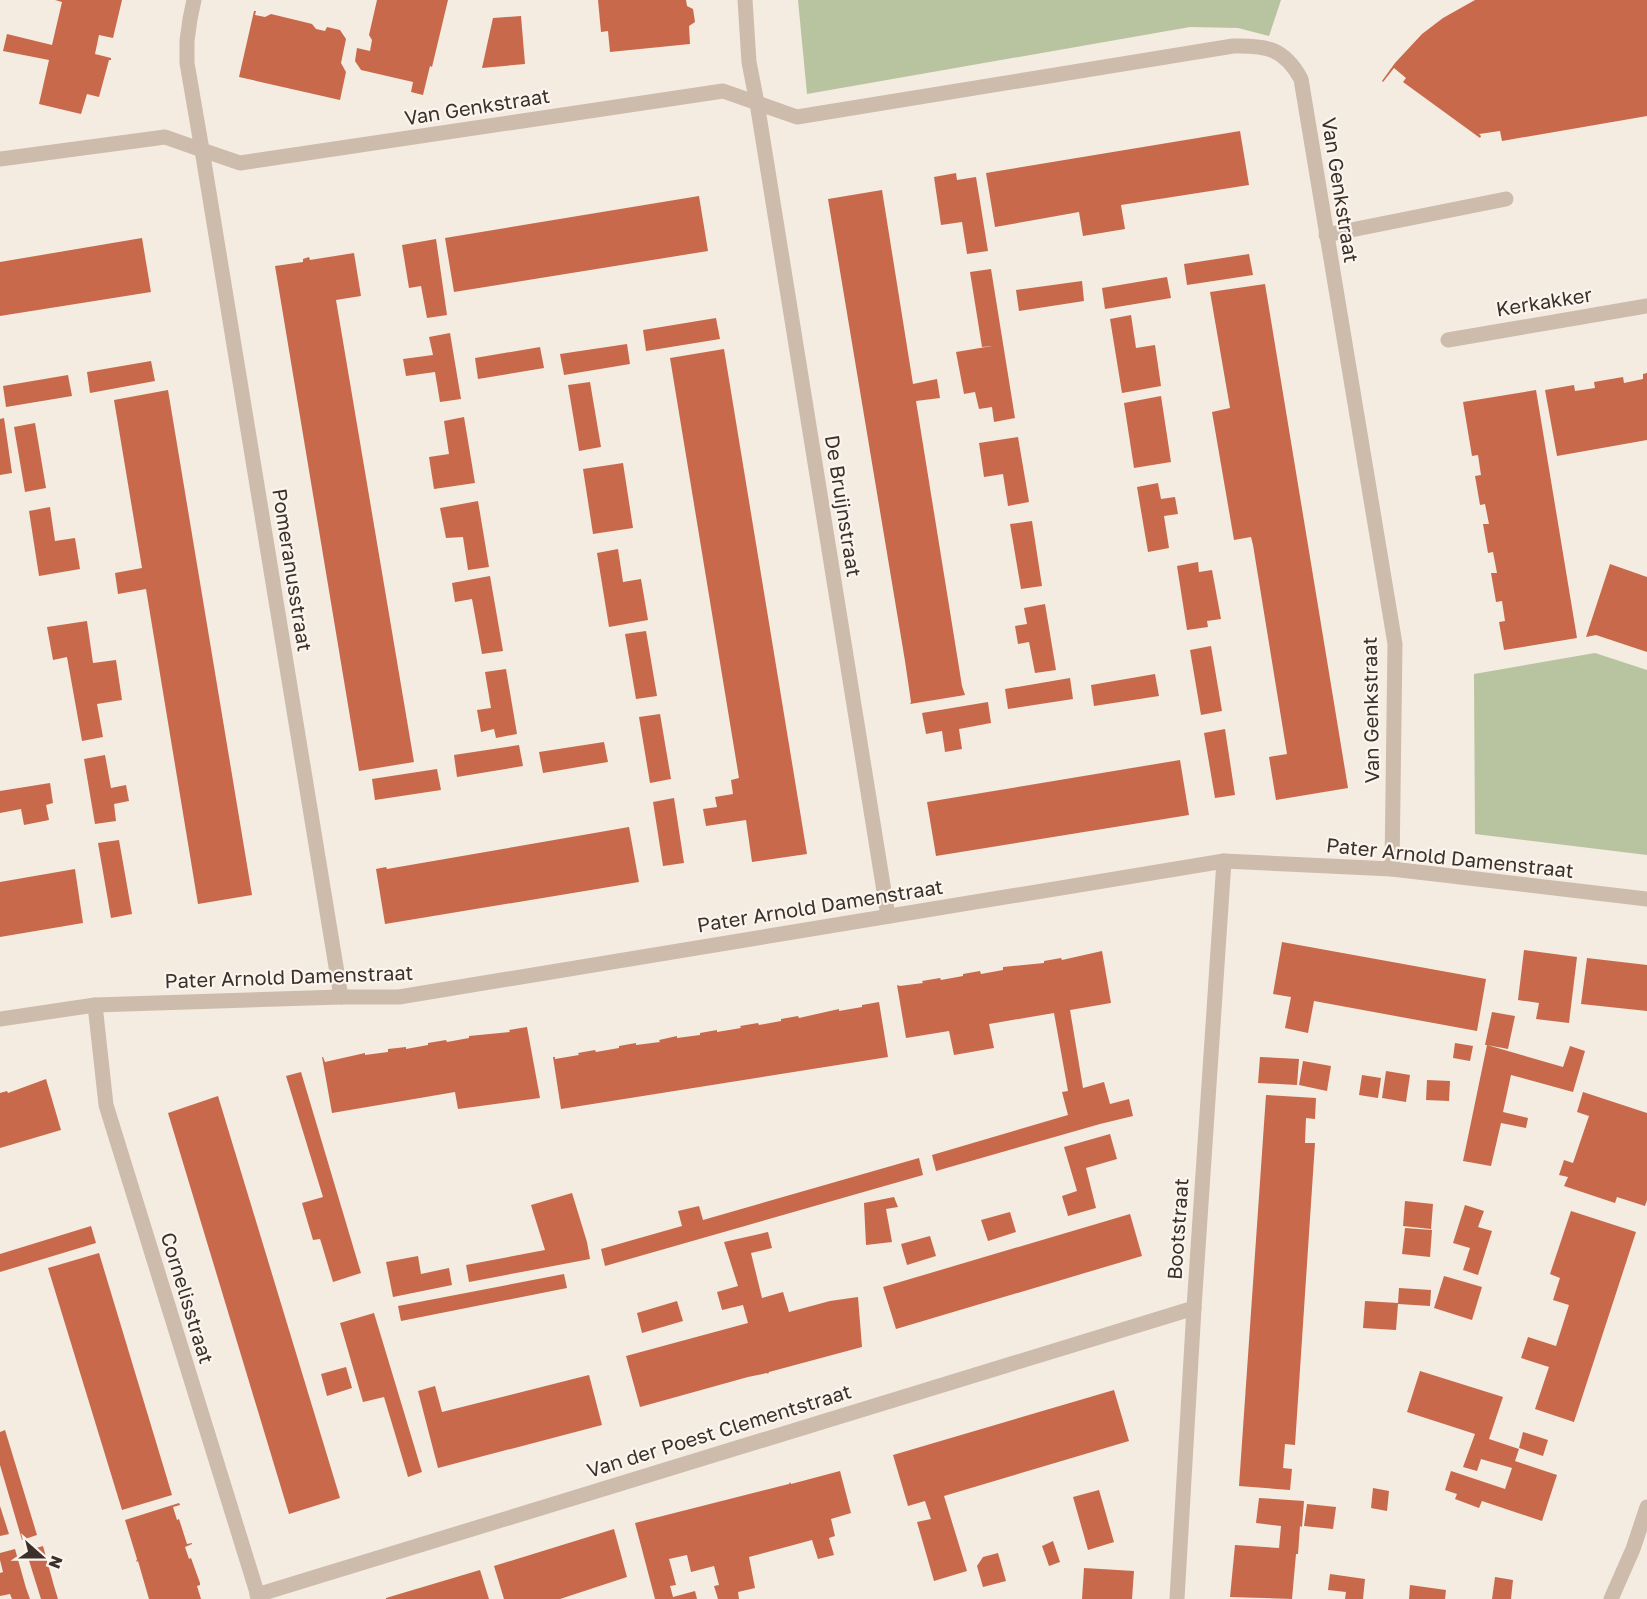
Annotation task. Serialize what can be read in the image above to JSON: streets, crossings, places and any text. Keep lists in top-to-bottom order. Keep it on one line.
{"streets":{"street":["Van Genkstraat","Kerkakker","De Bruijnstraat","Pomeranusstraat","Pater Arnold Damenstraat","Bootstraat","Cornelisstraat","Van der Poest Clementstraat"]},"crossings":[["Van Genkstraat","De Bruijnstraat"],["Van Genkstraat","Pomeranusstraat"],["Van Genkstraat","Pater Arnold Damenstraat"],["De Bruijnstraat","Pater Arnold Damenstraat"],["Pomeranusstraat","Pater Arnold Damenstraat"],["Pater Arnold Damenstraat","Bootstraat"],["Pater Arnold Damenstraat","Cornelisstraat"],["Bootstraat","Van der Poest Clementstraat"],["Cornelisstraat","Van der Poest Clementstraat"]],"north":"right"}
